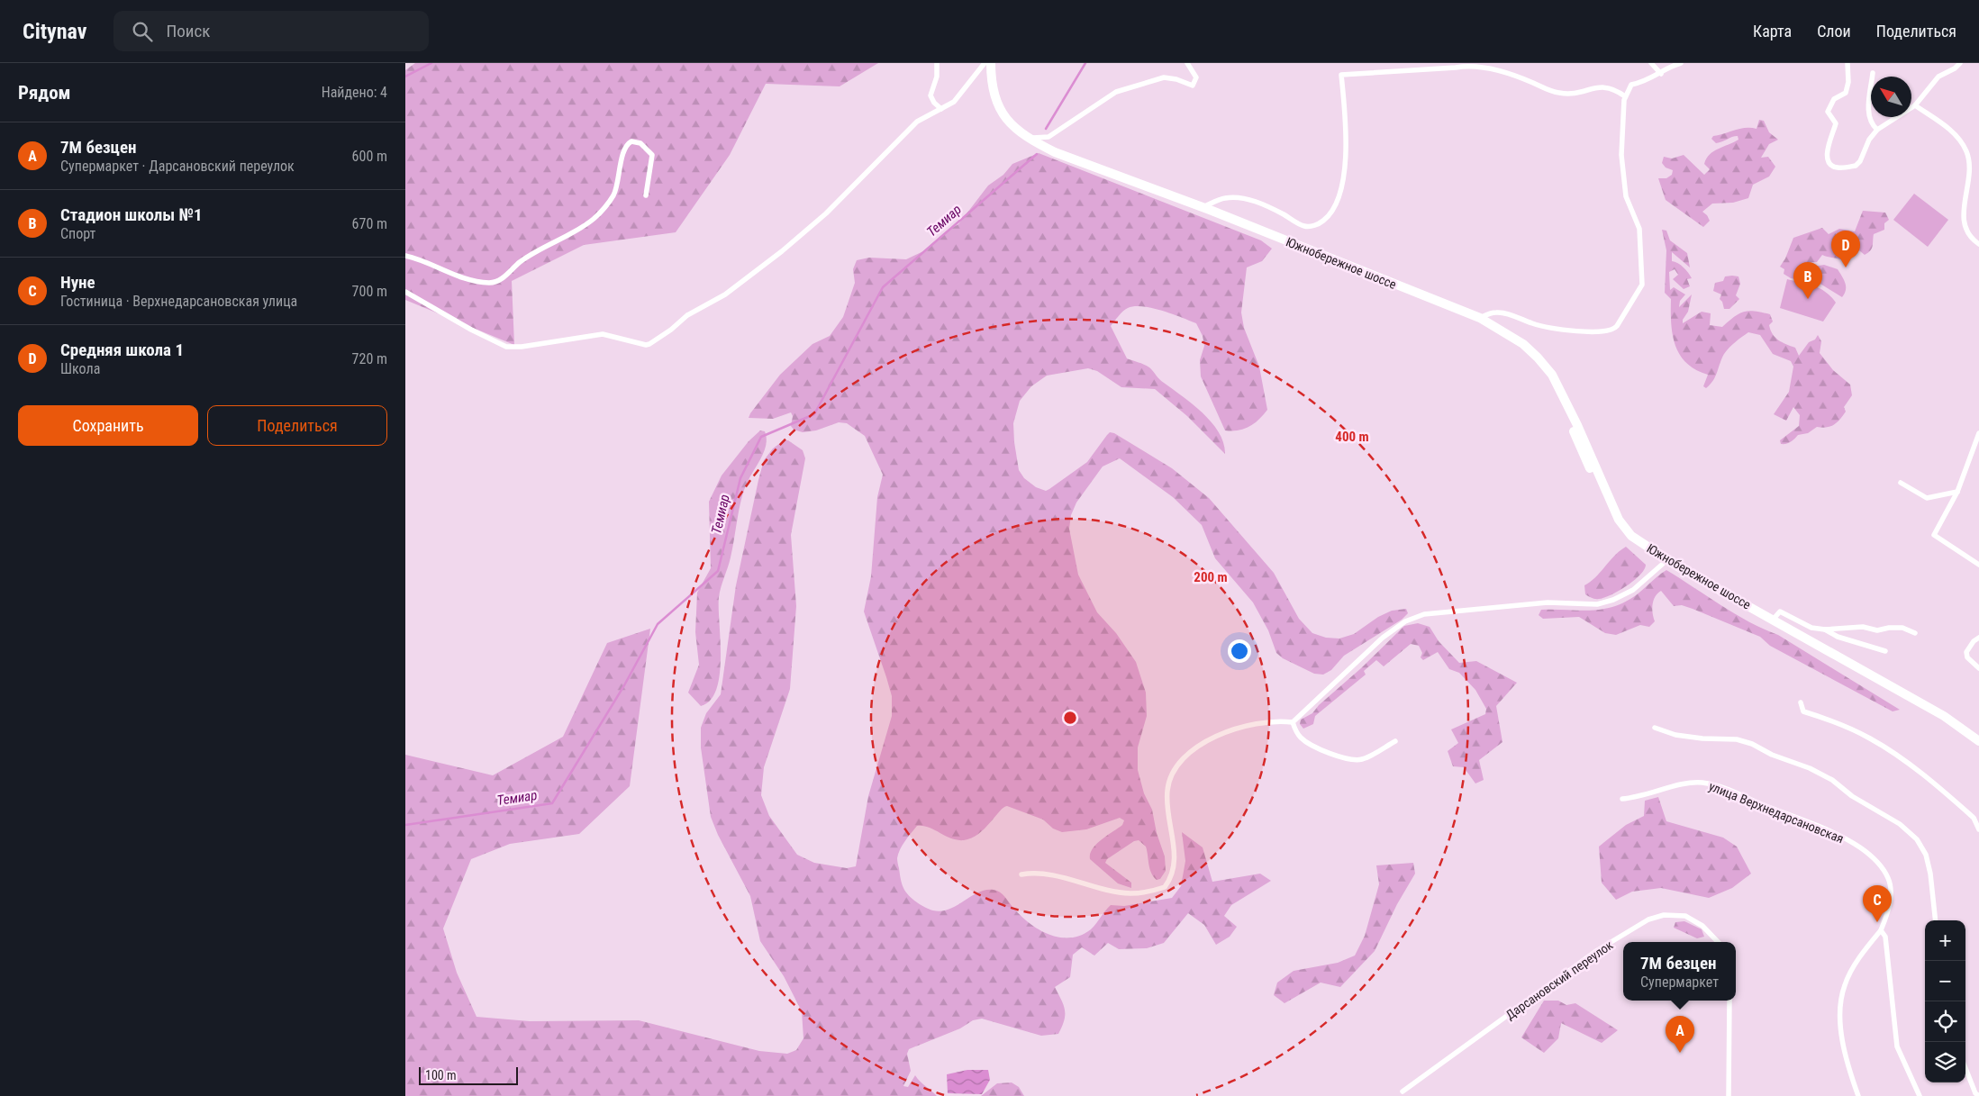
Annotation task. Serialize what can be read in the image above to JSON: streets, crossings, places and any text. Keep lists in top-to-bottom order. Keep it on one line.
{"streets":{"highway":["Южнобережное шоссе"],"street":["улица Верхнедарсановская","Дарсановский переулок"]},"water":["Темиар"],"scale_bar":"100 m","north":"top left","page":{"header":"Citynav","search":"Поиск","nav":["Карта","Слои","Поделиться"],"heading":["Рядом","Найдено: 4"],"list":[{"mark":"A","name":"7М безцен","note":"Супермаркет · Дарсановский переулок","value":"600 m"},{"mark":"B","name":"Стадион школы №1","note":"Спорт","value":"670 m"},{"mark":"C","name":"Нуне","note":"Гостиница · Верхнедарсановская улица","value":"700 m"},{"mark":"D","name":"Средняя школа 1","note":"Школа","value":"720 m"}],"pins":["D","B","C","A"],"buttons":["Сохранить","Поделиться"],"map_buttons":["+","−"],"popup":["7М безцен","Супермаркет"],"scale":"100 m"},"rings":["400 m","200 m"]}
